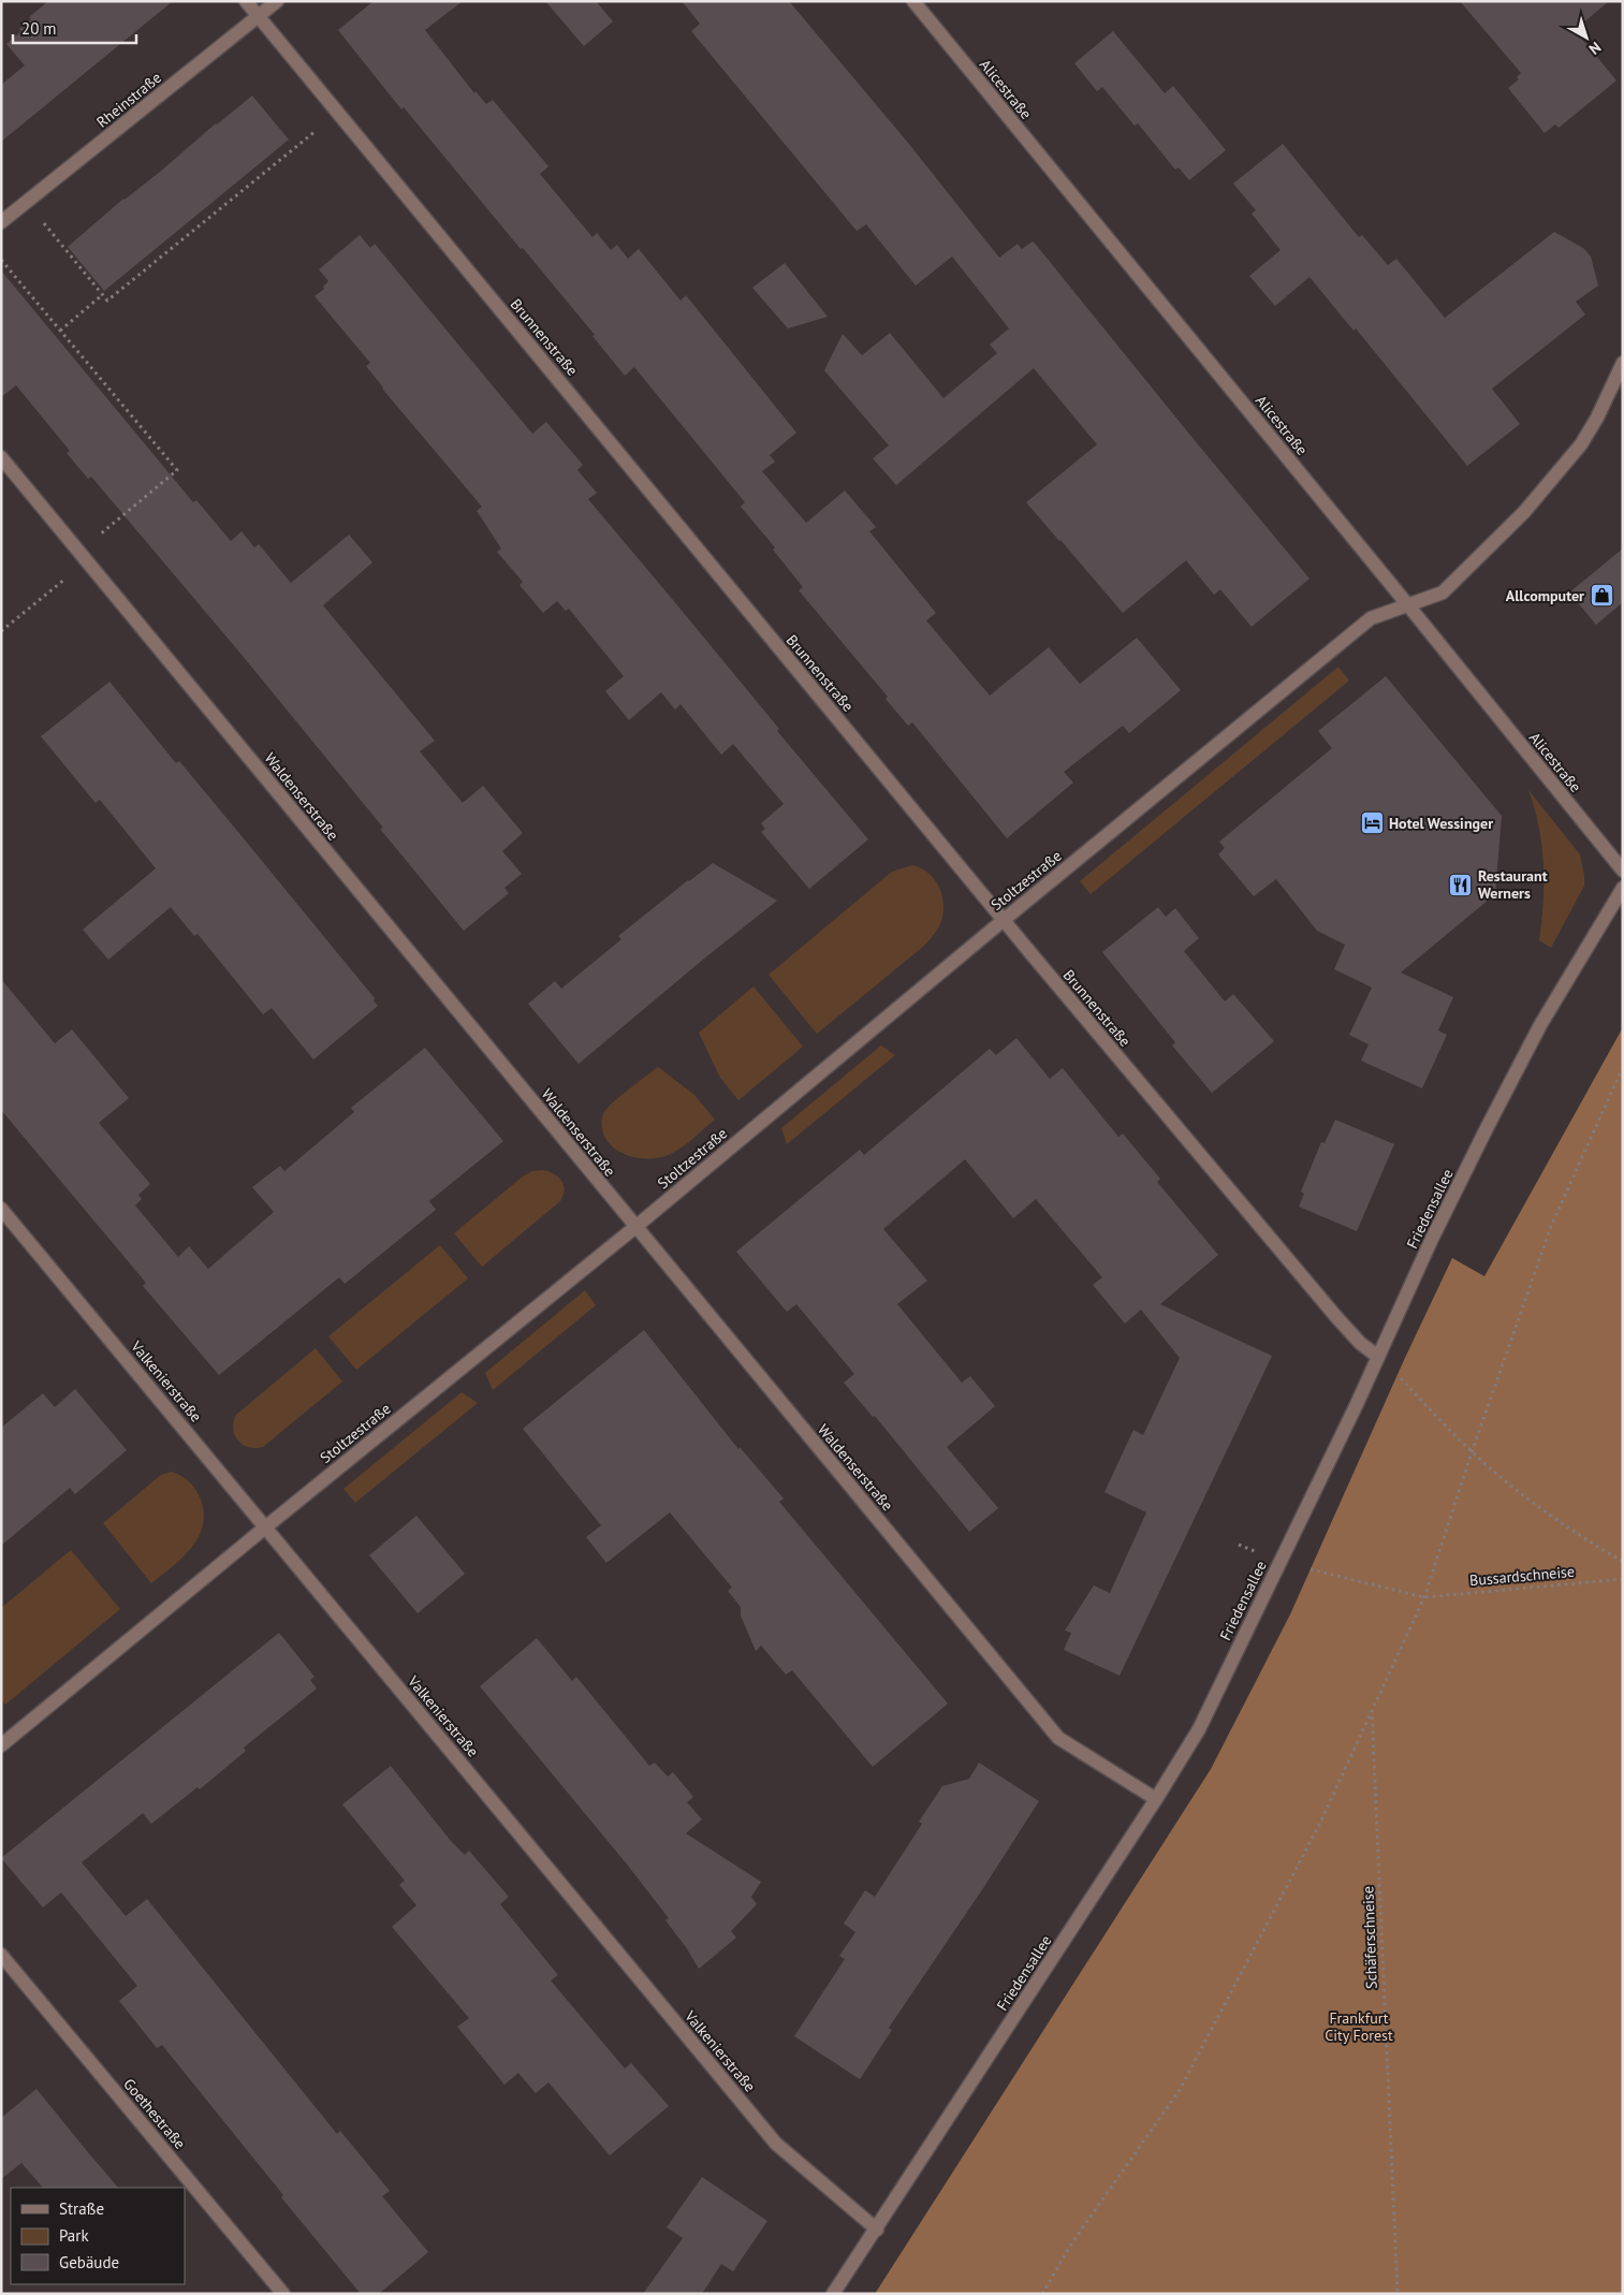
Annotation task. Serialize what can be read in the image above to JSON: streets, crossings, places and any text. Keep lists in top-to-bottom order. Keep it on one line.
{"streets":{"street":["Alicestraße","Rheinstraße","Brunnenstraße","Waldenserstraße","Stoltzestraße","Friedensallee","Valkenierstraße","Goethestraße"],"path":["Bussardschneise","Schäferschneise"]},"crossings":[["Alicestraße","Stoltzestraße"],["Rheinstraße","Brunnenstraße"],["Brunnenstraße","Stoltzestraße"],["Brunnenstraße","Friedensallee"],["Waldenserstraße","Stoltzestraße"],["Waldenserstraße","Friedensallee"],["Stoltzestraße","Valkenierstraße"],["Friedensallee","Valkenierstraße"]],"parks":["Frankfurt City Forest"],"places":{"shop":["Allcomputer"],"hotel":["Hotel Wessinger"],"restaurant":["Restaurant Werners"]},"legend":["Straße","Park","Gebäude"],"scale_bar":"20 m","north":"bottom right"}
